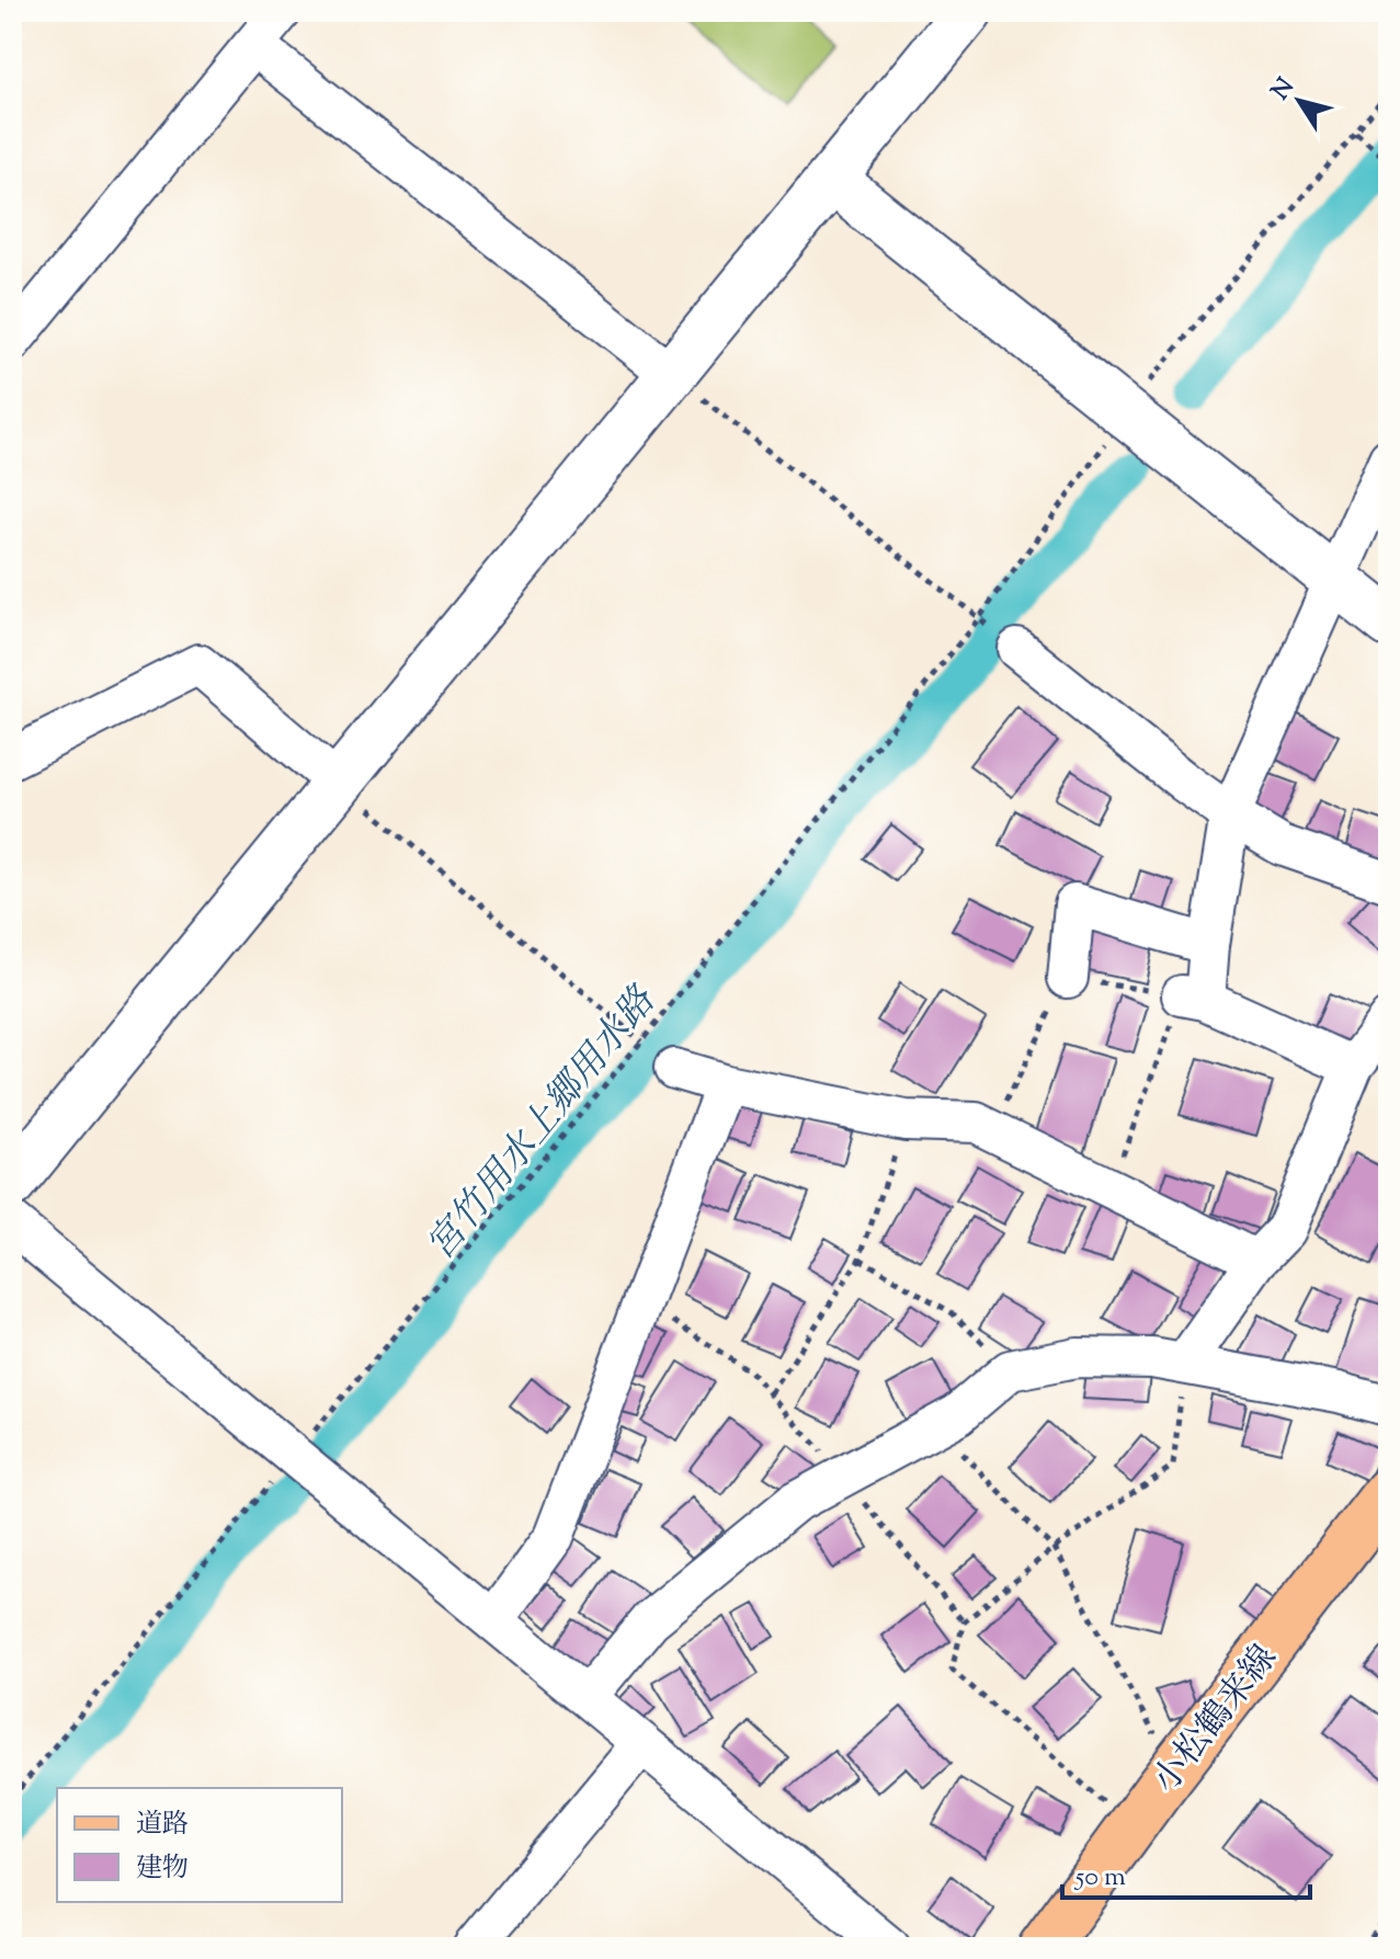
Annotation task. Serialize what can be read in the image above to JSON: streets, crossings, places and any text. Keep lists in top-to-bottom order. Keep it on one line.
{"streets":{"main road":["小松鶴来線"]},"water":["宮竹用水上郷用水路"],"legend":["道路","建物"],"scale_bar":"50 m","north":"top left"}
